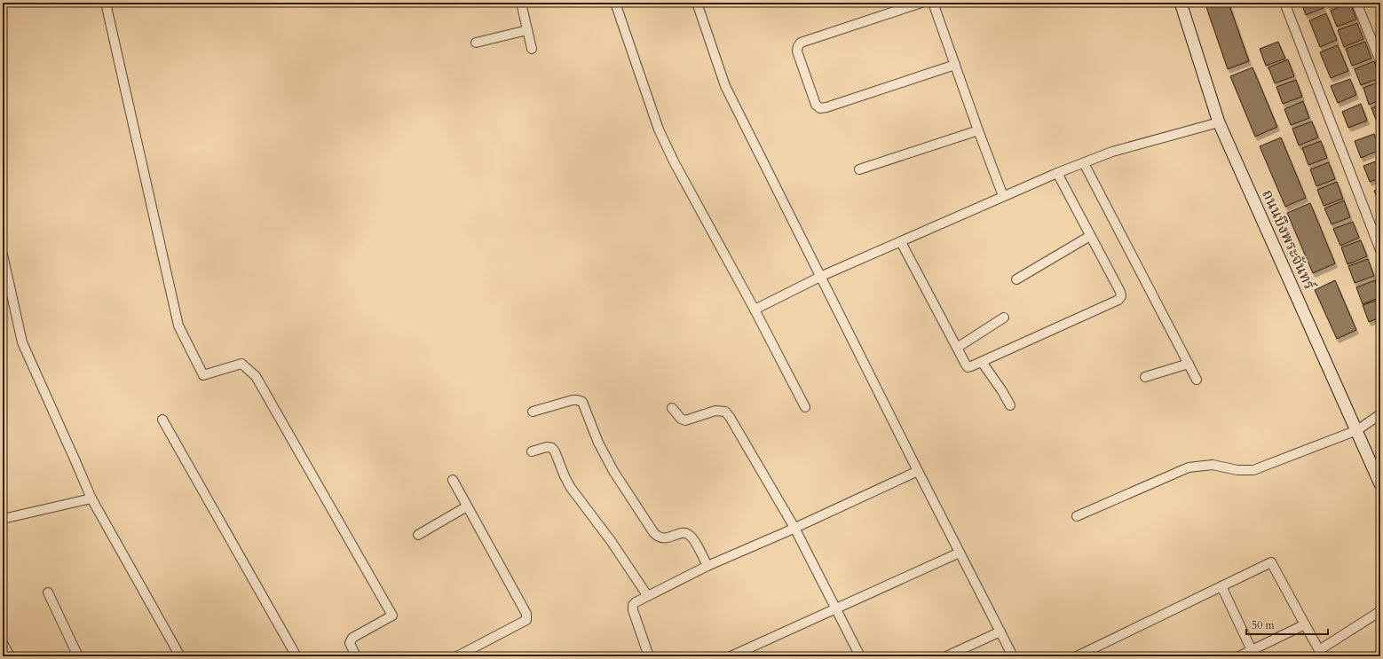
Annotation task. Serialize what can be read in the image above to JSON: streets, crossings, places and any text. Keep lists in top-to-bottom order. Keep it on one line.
{"streets":{"street":["ถนนบึงพระจันทร์"]},"scale_bar":"50 m"}
